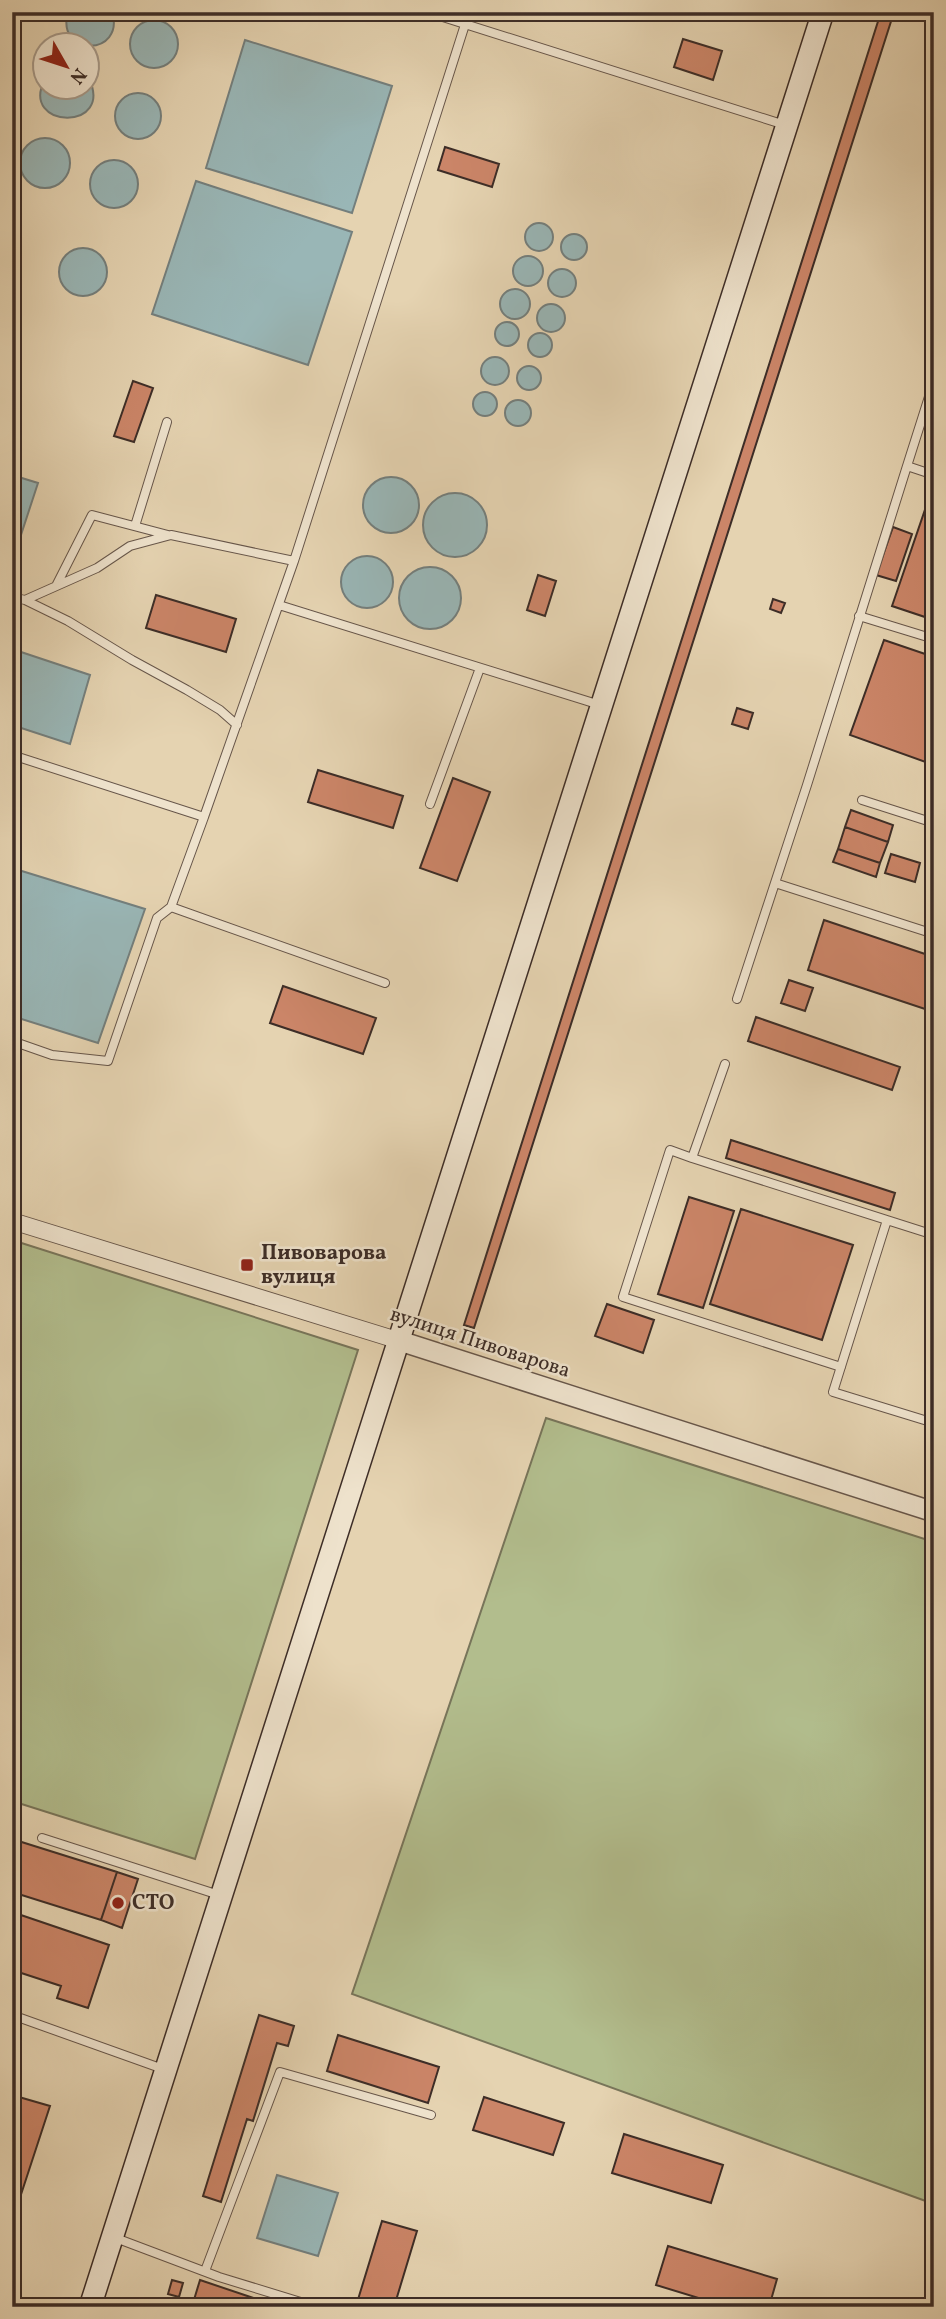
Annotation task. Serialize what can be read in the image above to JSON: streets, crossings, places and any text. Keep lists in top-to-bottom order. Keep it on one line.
{"streets":{"street":["вулиця Пивоварова"]},"places":{"transit":["Пивоварова вулиця"],"other":["СТО"]},"north":"bottom right"}
